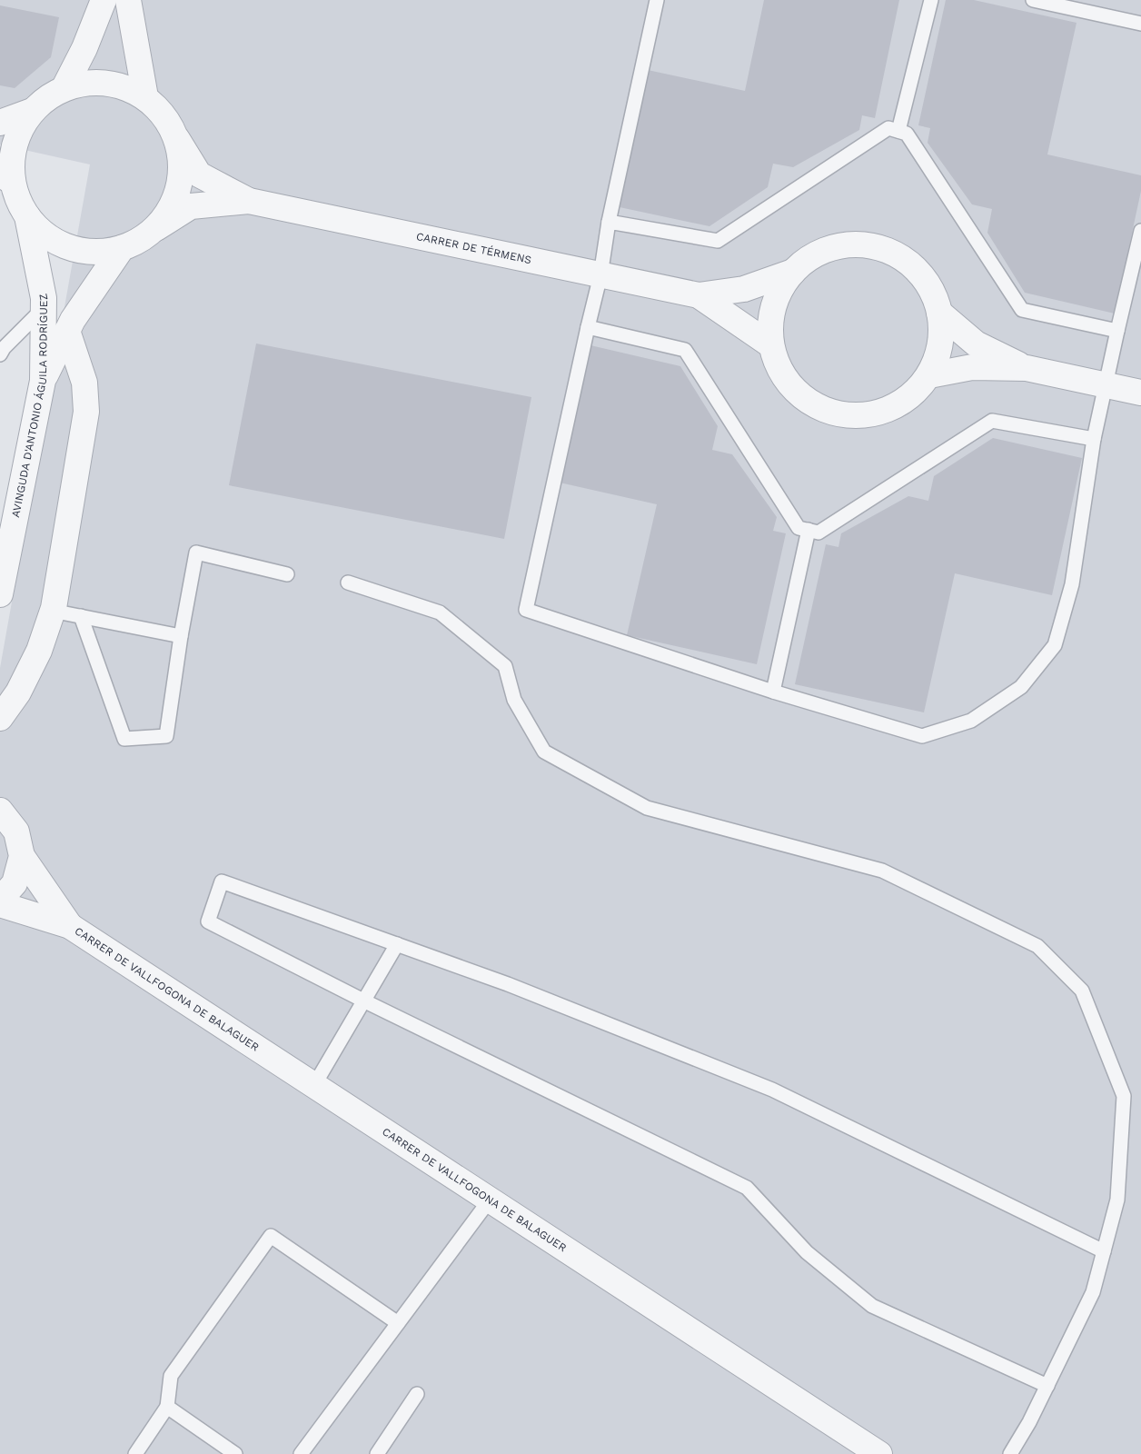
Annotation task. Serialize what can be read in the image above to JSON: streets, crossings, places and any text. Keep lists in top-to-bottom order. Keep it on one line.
{"streets":{"street":["CARRER DE TÉRMENS","AVINGUDA D'ANTONIO ÁGUILA RODRÍGUEZ","CARRER DE VALLFOGONA DE BALAGUER"]},"crossings":[["CARRER DE TÉRMENS","AVINGUDA D'ANTONIO ÁGUILA RODRÍGUEZ"]]}
